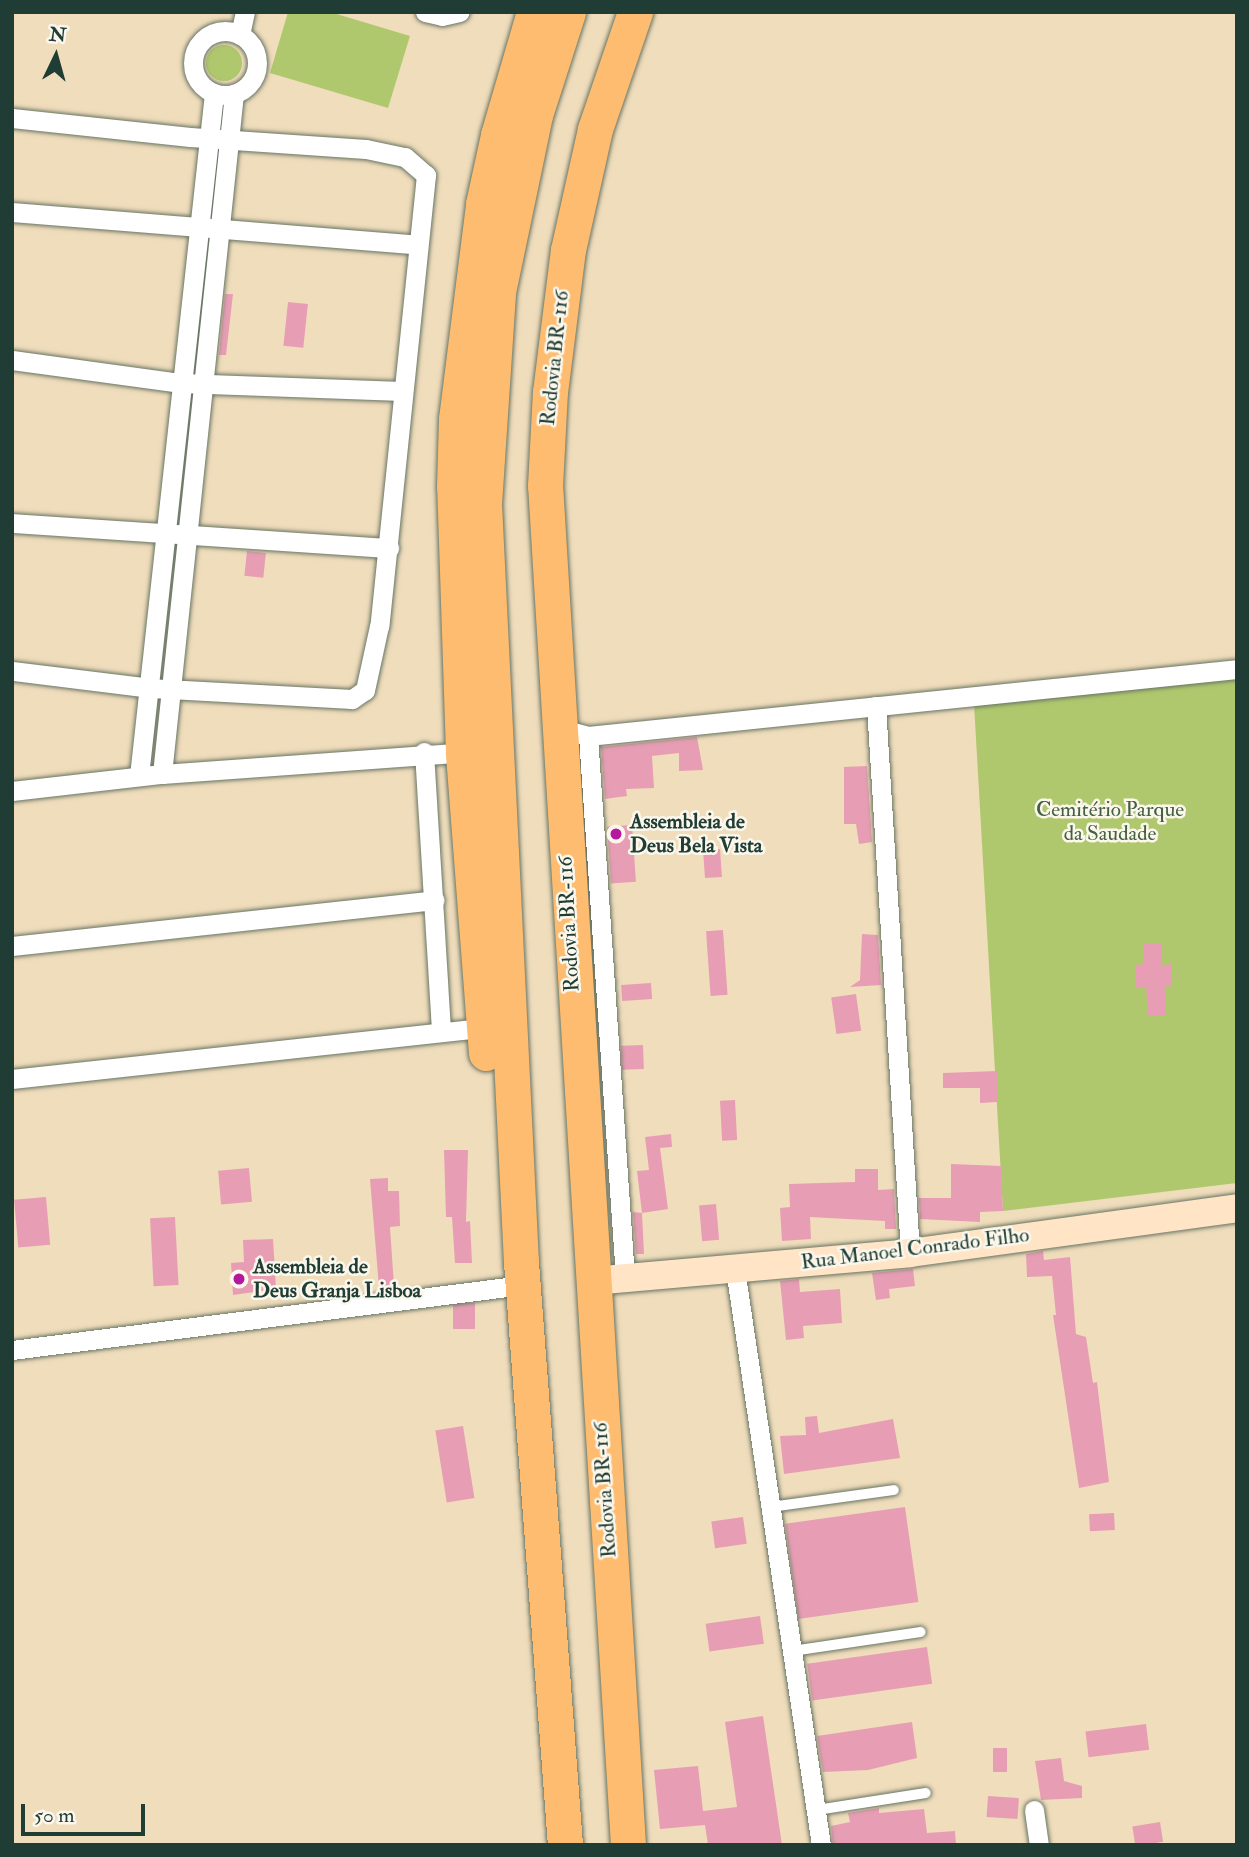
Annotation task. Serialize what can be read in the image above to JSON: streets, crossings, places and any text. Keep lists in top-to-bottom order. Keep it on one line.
{"streets":{"highway":["Rodovia BR-116"],"street":["Rua Manoel Conrado Filho"]},"crossings":[["Rodovia BR-116","Rua Manoel Conrado Filho"]],"parks":["Cemitério Parque da Saudade"],"places":["Assembleia de Deus Bela Vista","Assembleia de Deus Granja Lisboa"],"scale_bar":"50 m","north":"top"}
